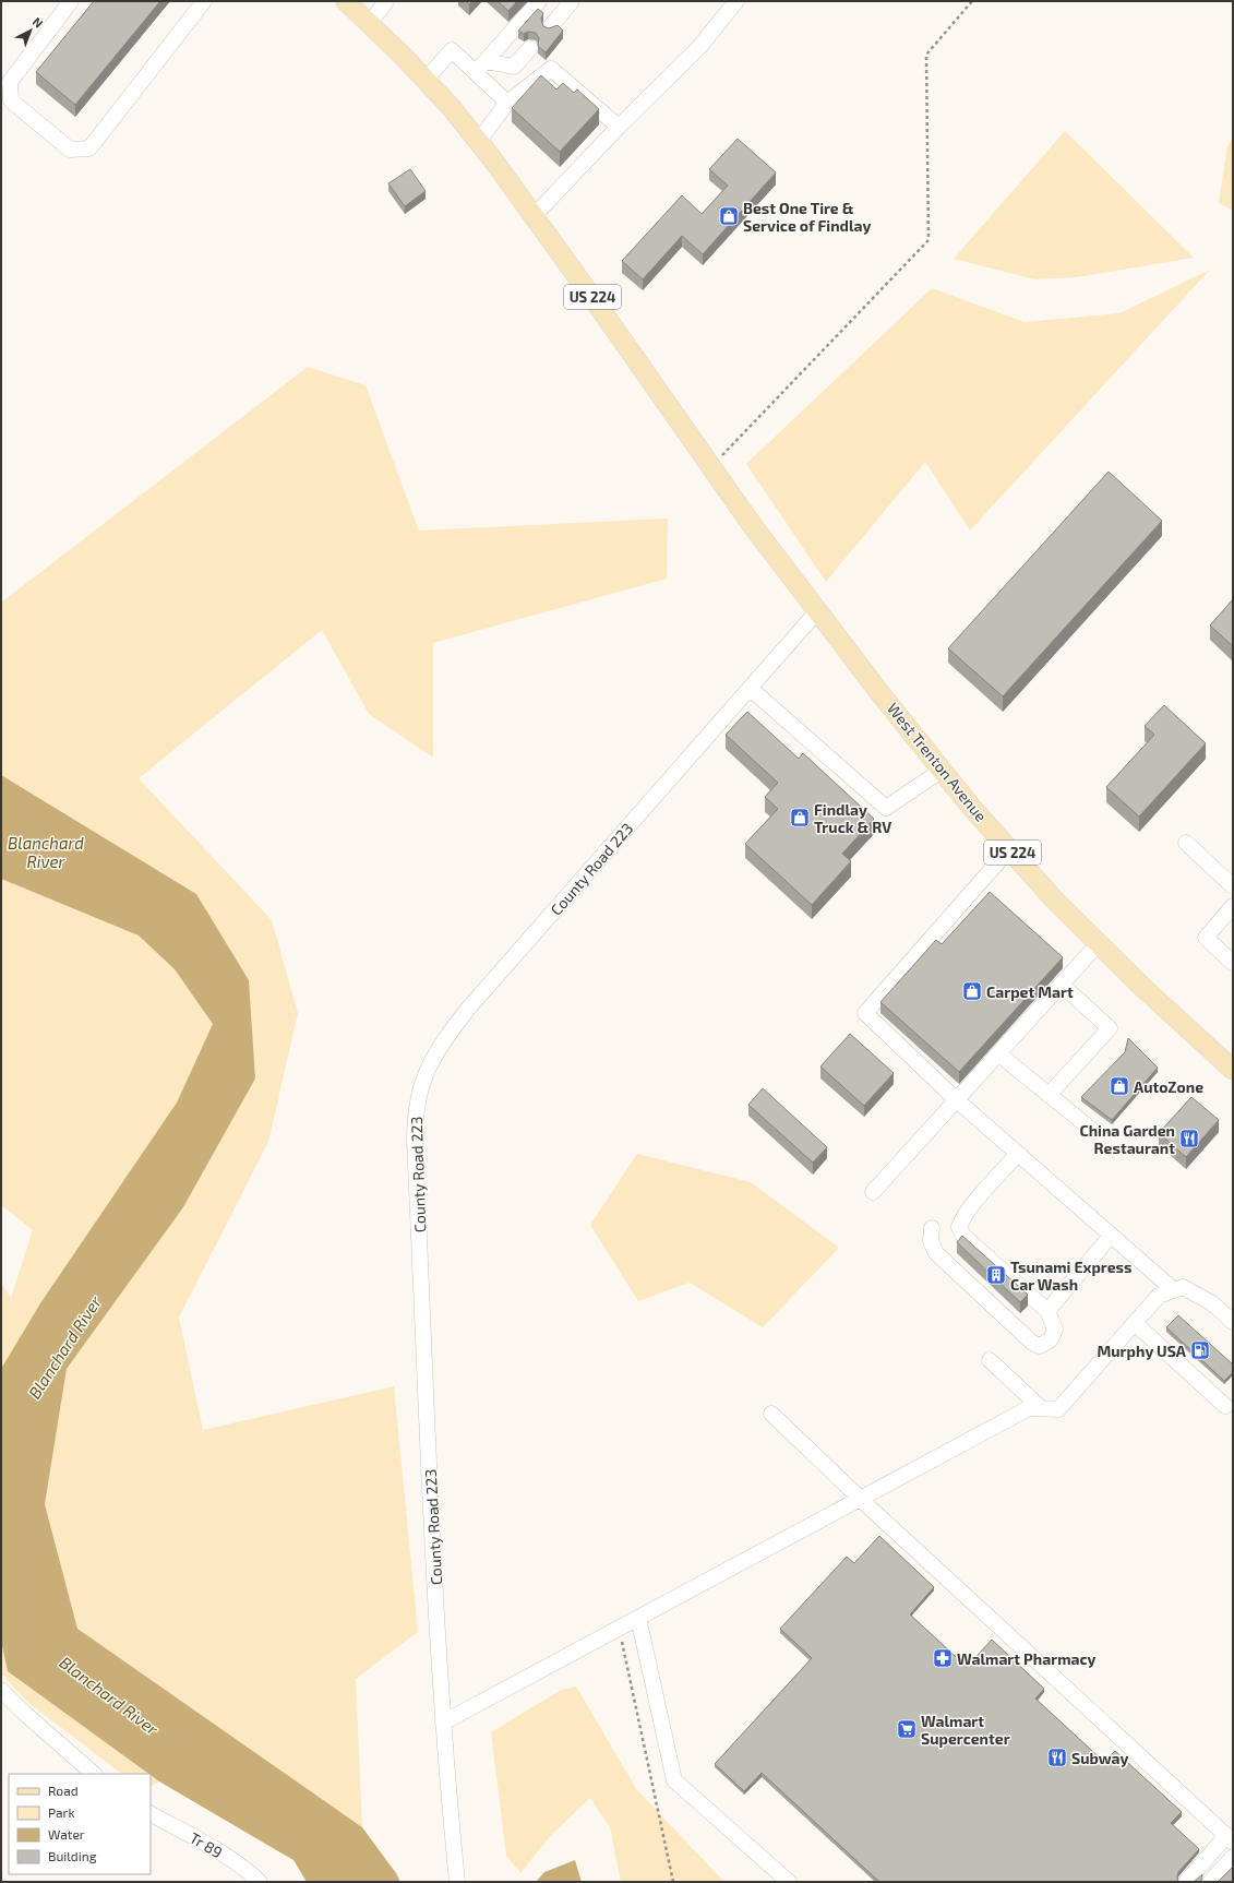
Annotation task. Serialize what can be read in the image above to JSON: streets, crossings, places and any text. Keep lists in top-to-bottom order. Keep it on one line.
{"streets":{"main road":["US 224","West Trenton Avenue"],"street":["County Road 223","Tr 89"]},"crossings":[["US 224","West Trenton Avenue"],["US 224","County Road 223"],["West Trenton Avenue","County Road 223"]],"water":["Blanchard River"],"places":{"shop":["Best One Tire & Service of Findlay","Findlay Truck & RV","Carpet Mart","AutoZone"],"restaurant":["China Garden Restaurant","Subway"],"building":["Tsunami Express Car Wash"],"fuel station":["Murphy USA"],"pharmacy":["Walmart Pharmacy"],"supermarket":["Walmart Supercenter"]},"legend":["Road","Park","Water","Building"],"north":"top right"}
